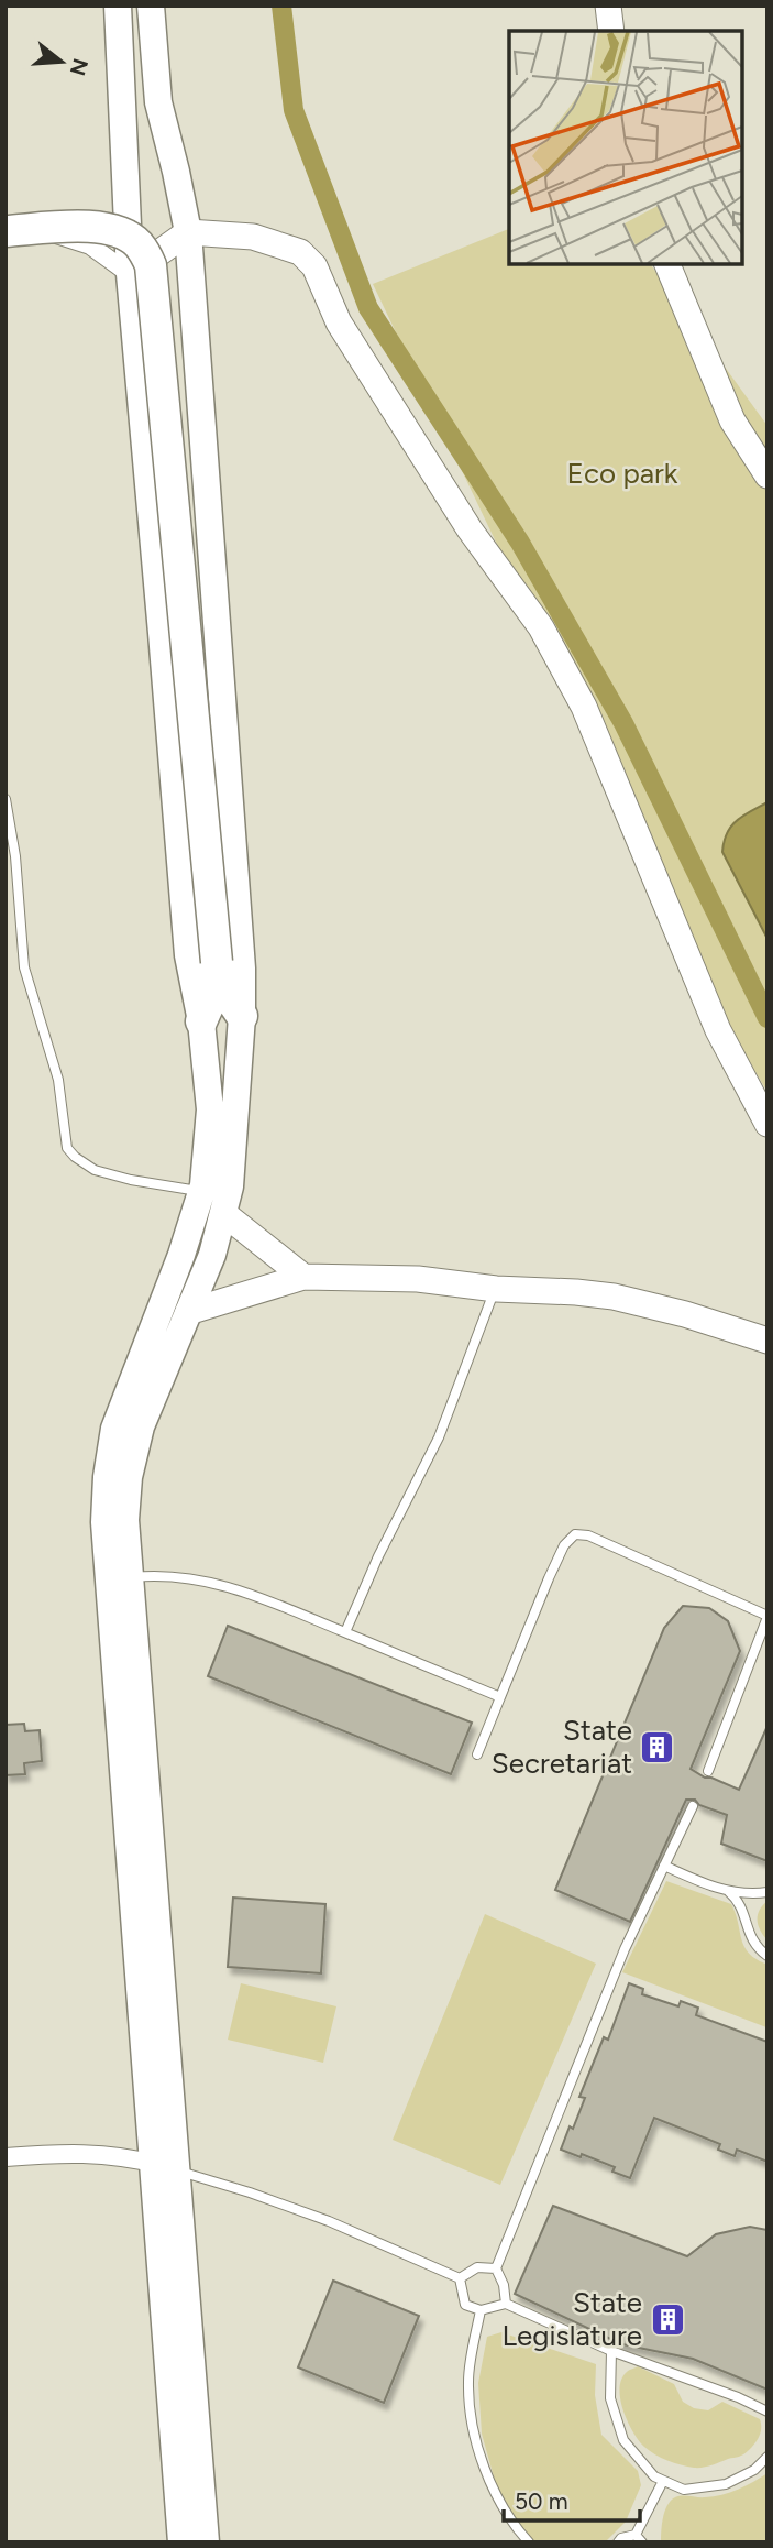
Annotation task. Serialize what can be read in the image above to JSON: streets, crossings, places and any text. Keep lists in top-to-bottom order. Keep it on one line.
{"parks":["Eco park"],"places":{"building":["State Secretariat","State Legislature"]},"scale_bar":"50 m","north":"right"}
